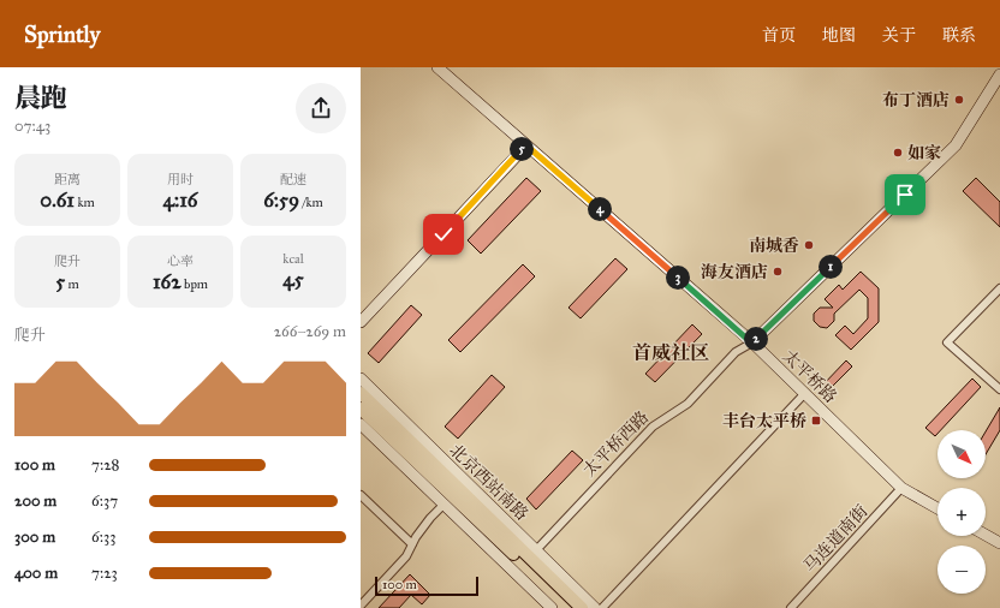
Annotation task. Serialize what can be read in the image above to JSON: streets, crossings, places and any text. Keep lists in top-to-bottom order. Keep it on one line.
{"streets":{"main road":["北京西站南路"],"street":["太平桥路","太平桥西路","马连道南街"]},"crossings":[["太平桥路","太平桥西路"],["太平桥路","马连道南街"],["太平桥西路","北京西站南路"]],"districts":["首威社区"],"places":{"other":["布丁酒店","如家","南城香","海友酒店"],"transit":["丰台太平桥"]},"scale_bar":"100 m","north":"bottom right","page":{"header":"Sprintly","nav":["首页","地图","关于","联系"],"heading":["晨跑","07:43"],"pins":["5","4","1","3","2"],"stats":[["距离","0.61 km"],["用时","4:16"],["配速","6:59 /km"],["爬升","5 m"],["心率","162 bpm"],["kcal","45"]],"chart":["爬升","266–269 m"],"map_buttons":["+","−"],"list":[{"name":"100 m","note":"7:28"},{"name":"200 m","note":"6:37"},{"name":"300 m","note":"6:33"},{"name":"400 m","note":"7:23"}],"scale":"100 m"}}
